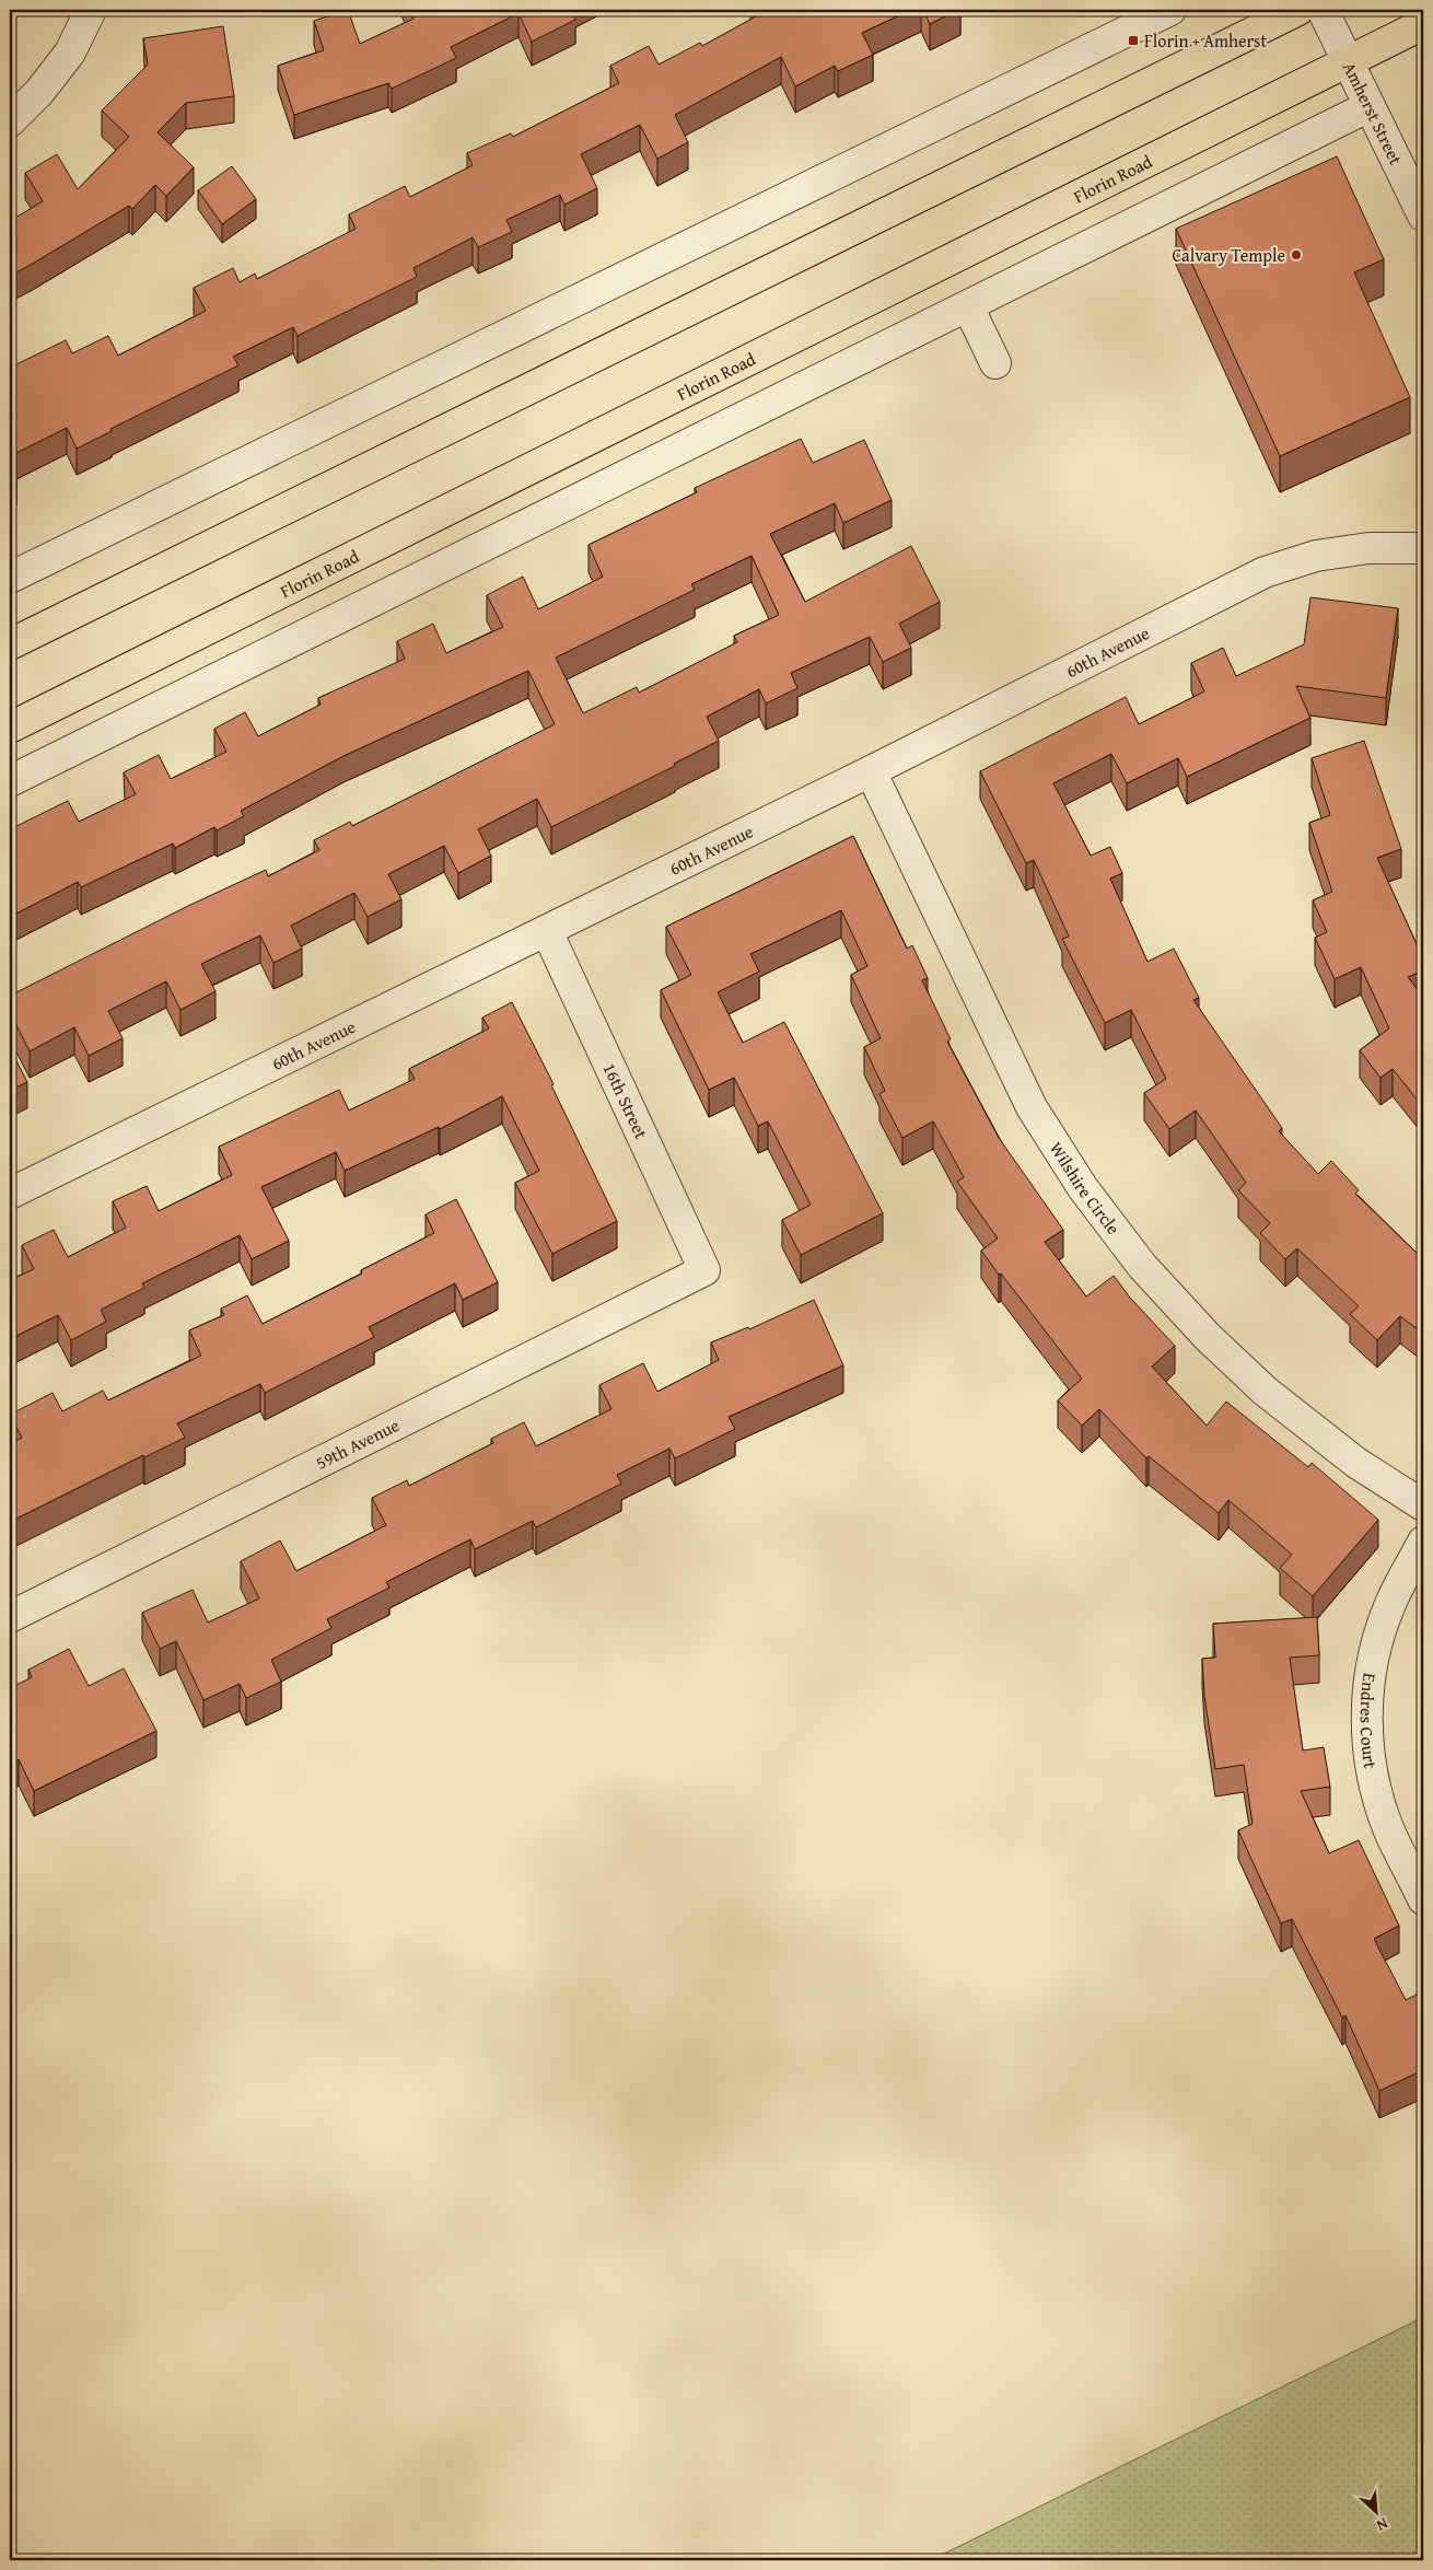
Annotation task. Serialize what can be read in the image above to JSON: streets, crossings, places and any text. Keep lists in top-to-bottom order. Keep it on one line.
{"streets":{"main road":["Florin Road"],"street":["Amherst Street","60th Avenue","16th Street","Wilshire Circle","59th Avenue","Endres Court"]},"crossings":[["Amherst Street","Florin Road"],["60th Avenue","16th Street"],["60th Avenue","Wilshire Circle"],["16th Street","59th Avenue"]],"places":{"transit":["Florin + Amherst"],"other":["Calvary Temple"]},"north":"bottom right"}
